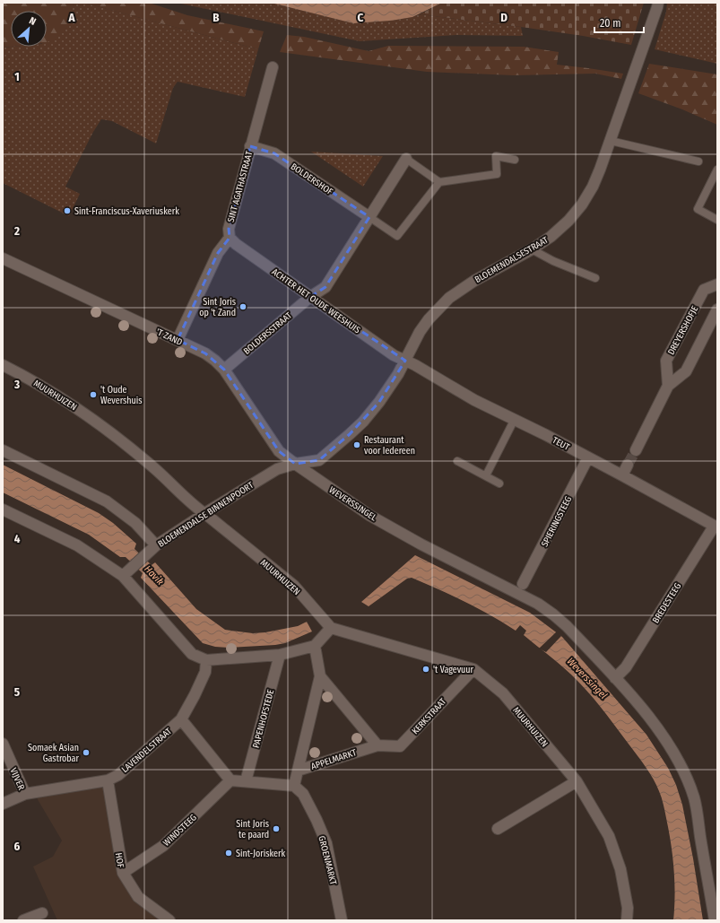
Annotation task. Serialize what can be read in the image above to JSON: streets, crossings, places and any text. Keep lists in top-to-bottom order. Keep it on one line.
{"streets":{"street":["BOLDERSHOF","SINT AGATHASTRAAT","BLOEMENDALSESTRAAT","ACHTER HET OUDE WEESHUIS","DREYERSHOFJE","BOLDERSSTRAAT","'T ZAND","MUURHUIZEN","TEUT","WEVERSSINGEL","BLOEMENDALSE BINNENPOORT","SPIERINGSTEEG","BREDESTEEG","KERKSTRAAT","PAPENHOFSTEDE","LAVENDELSTRAAT","APPELMARKT","VIJVER","WINDSTEEG","HOF","GROENMARKT"]},"crossings":[["BOLDERSHOF","SINT AGATHASTRAAT"],["SINT AGATHASTRAAT","ACHTER HET OUDE WEESHUIS"],["BLOEMENDALSESTRAAT","ACHTER HET OUDE WEESHUIS"],["BLOEMENDALSESTRAAT","'T ZAND"],["BLOEMENDALSESTRAAT","TEUT"],["BLOEMENDALSESTRAAT","WEVERSSINGEL"],["BLOEMENDALSESTRAAT","BLOEMENDALSE BINNENPOORT"],["ACHTER HET OUDE WEESHUIS","BOLDERSSTRAAT"],["ACHTER HET OUDE WEESHUIS","TEUT"],["BOLDERSSTRAAT","'T ZAND"],["'T ZAND","WEVERSSINGEL"],["'T ZAND","BLOEMENDALSE BINNENPOORT"],["MUURHUIZEN","BLOEMENDALSE BINNENPOORT"],["MUURHUIZEN","KERKSTRAAT"],["TEUT","SPIERINGSTEEG"],["TEUT","BREDESTEEG"],["WEVERSSINGEL","BLOEMENDALSE BINNENPOORT"],["WEVERSSINGEL","BREDESTEEG"],["KERKSTRAAT","APPELMARKT"],["LAVENDELSTRAAT","VIJVER"],["LAVENDELSTRAAT","HOF"],["WINDSTEEG","HOF"]],"water":["Havik","Weverssingel"],"places":["Sint-Franciscus-Xaveriuskerk","Sint Joris op 't Zand","'t Oude Wevershuis","Restaurant voor Iedereen","'t Vagevuur","Somaek Asian Gastrobar","Sint Joris te paard","Sint-Joriskerk"],"scale_bar":"20 m","north":"top right","grid":{"columns":["A","B","C","D"],"rows":["1","2","3","4","5","6"]}}
